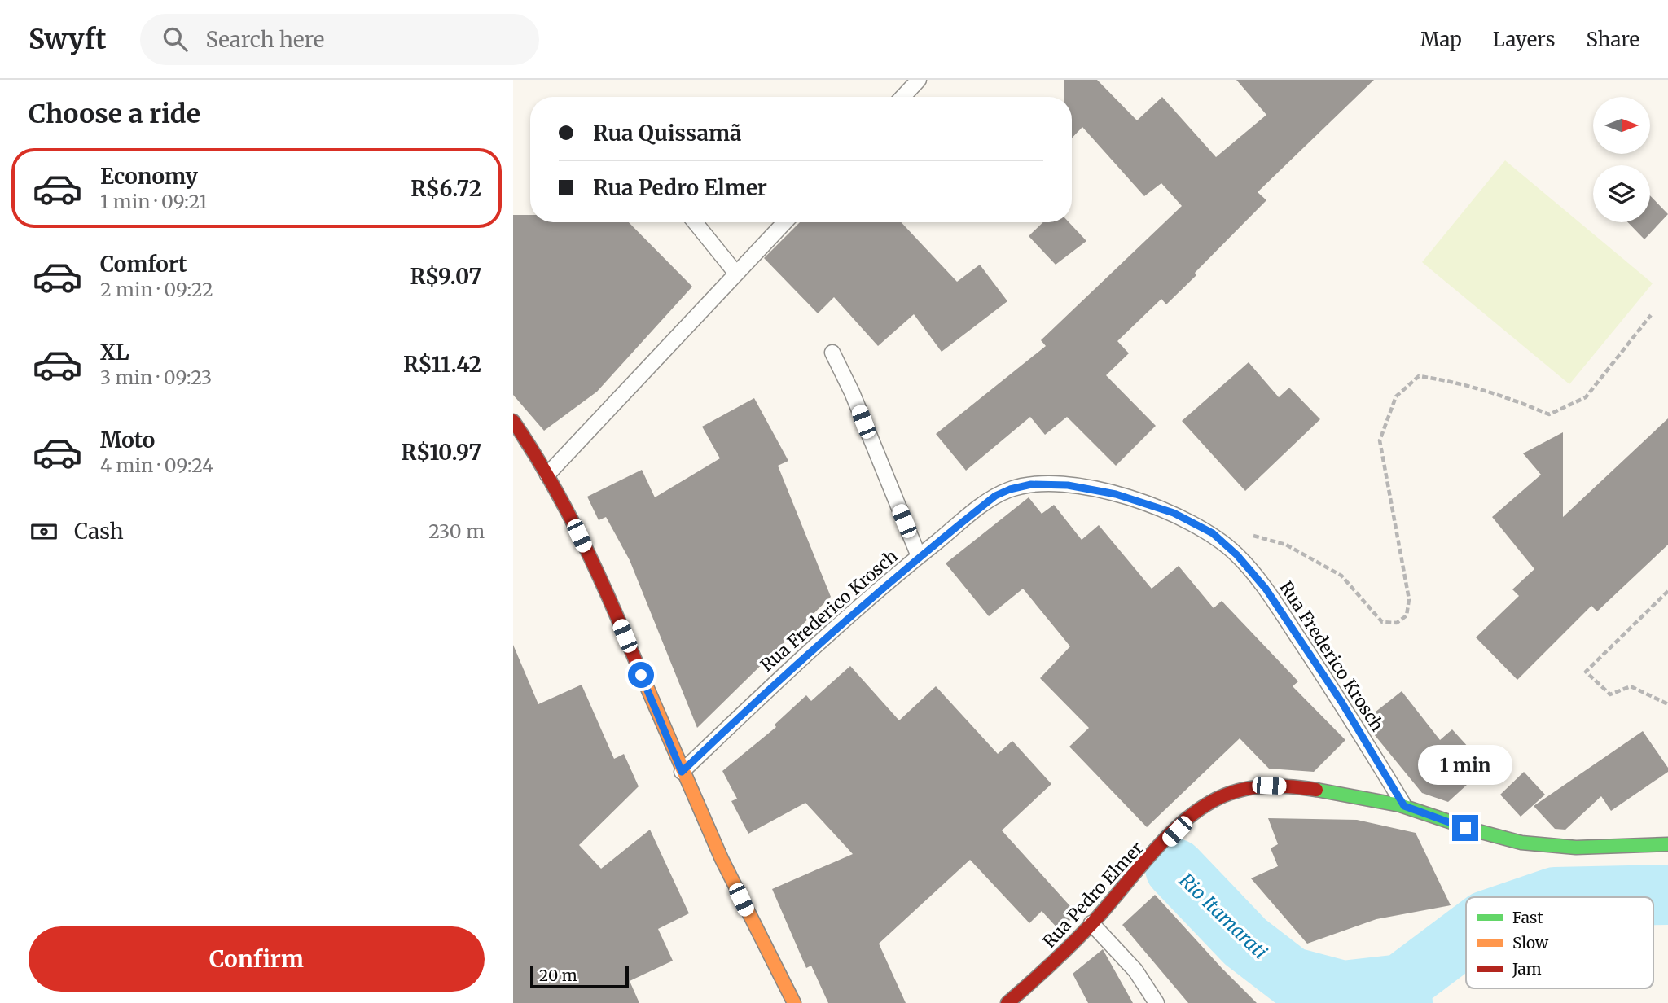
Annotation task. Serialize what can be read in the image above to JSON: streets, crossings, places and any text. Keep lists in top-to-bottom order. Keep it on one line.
{"streets":{"street":["Rua Pedro Elmer"],"lane":["Rua Frederico Krosch"]},"crossings":[["Rua Frederico Krosch","Rua Pedro Elmer"]],"water":["Rio Itamarati"],"legend":["Fast","Slow","Jam"],"scale_bar":"20 m","north":"right","page":{"header":"Swyft","search":"Search here","nav":["Map","Layers","Share"],"heading":"Choose a ride","banner":["Rua Quissamã","Rua Pedro Elmer"],"list":[{"name":"Economy","note":"1 min · 09:21","value":"R$6.72"},{"name":"Comfort","note":"2 min · 09:22","value":"R$9.07"},{"name":"XL","note":"3 min · 09:23","value":"R$11.42"},{"name":"Moto","note":"4 min · 09:24","value":"R$10.97"}],"pay":["Cash","230 m"],"bubble":"1 min","buttons":"Confirm","scale":"20 m"}}
